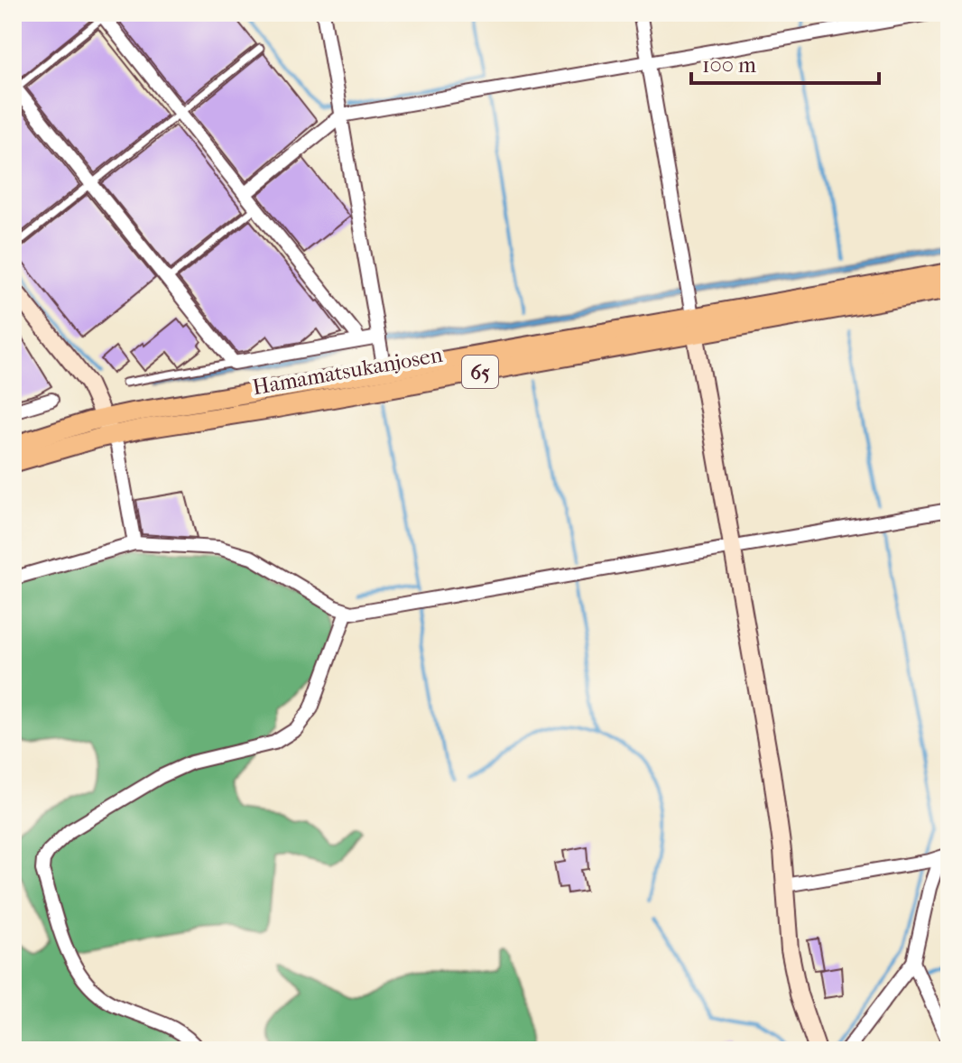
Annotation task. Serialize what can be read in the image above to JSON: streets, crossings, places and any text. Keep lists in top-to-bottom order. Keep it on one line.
{"streets":{"main road":["Hamamatsukanjosen","65"]},"scale_bar":"100 m"}
